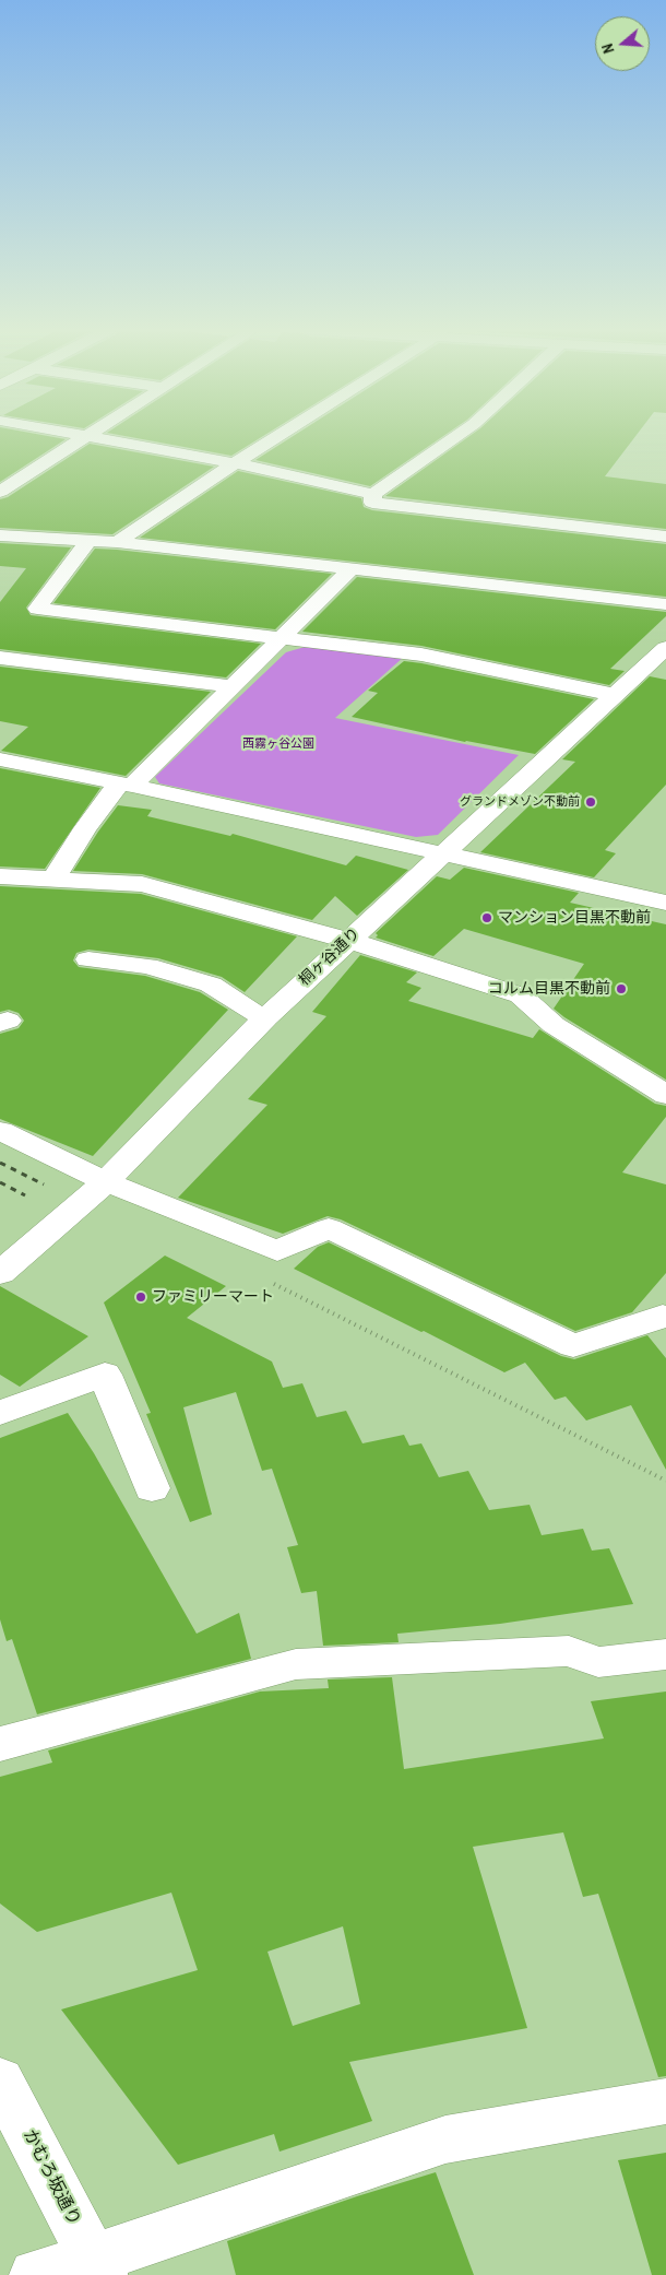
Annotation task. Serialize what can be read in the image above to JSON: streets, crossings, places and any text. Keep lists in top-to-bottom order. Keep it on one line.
{"streets":{"street":["桐ヶ谷通り","かむろ坂通り"]},"parks":["西霧ヶ谷公園"],"places":["グランドメゾン不動前","マンション目黒不動前","コルム目黒不動前","ファミリーマート"],"north":"left"}
